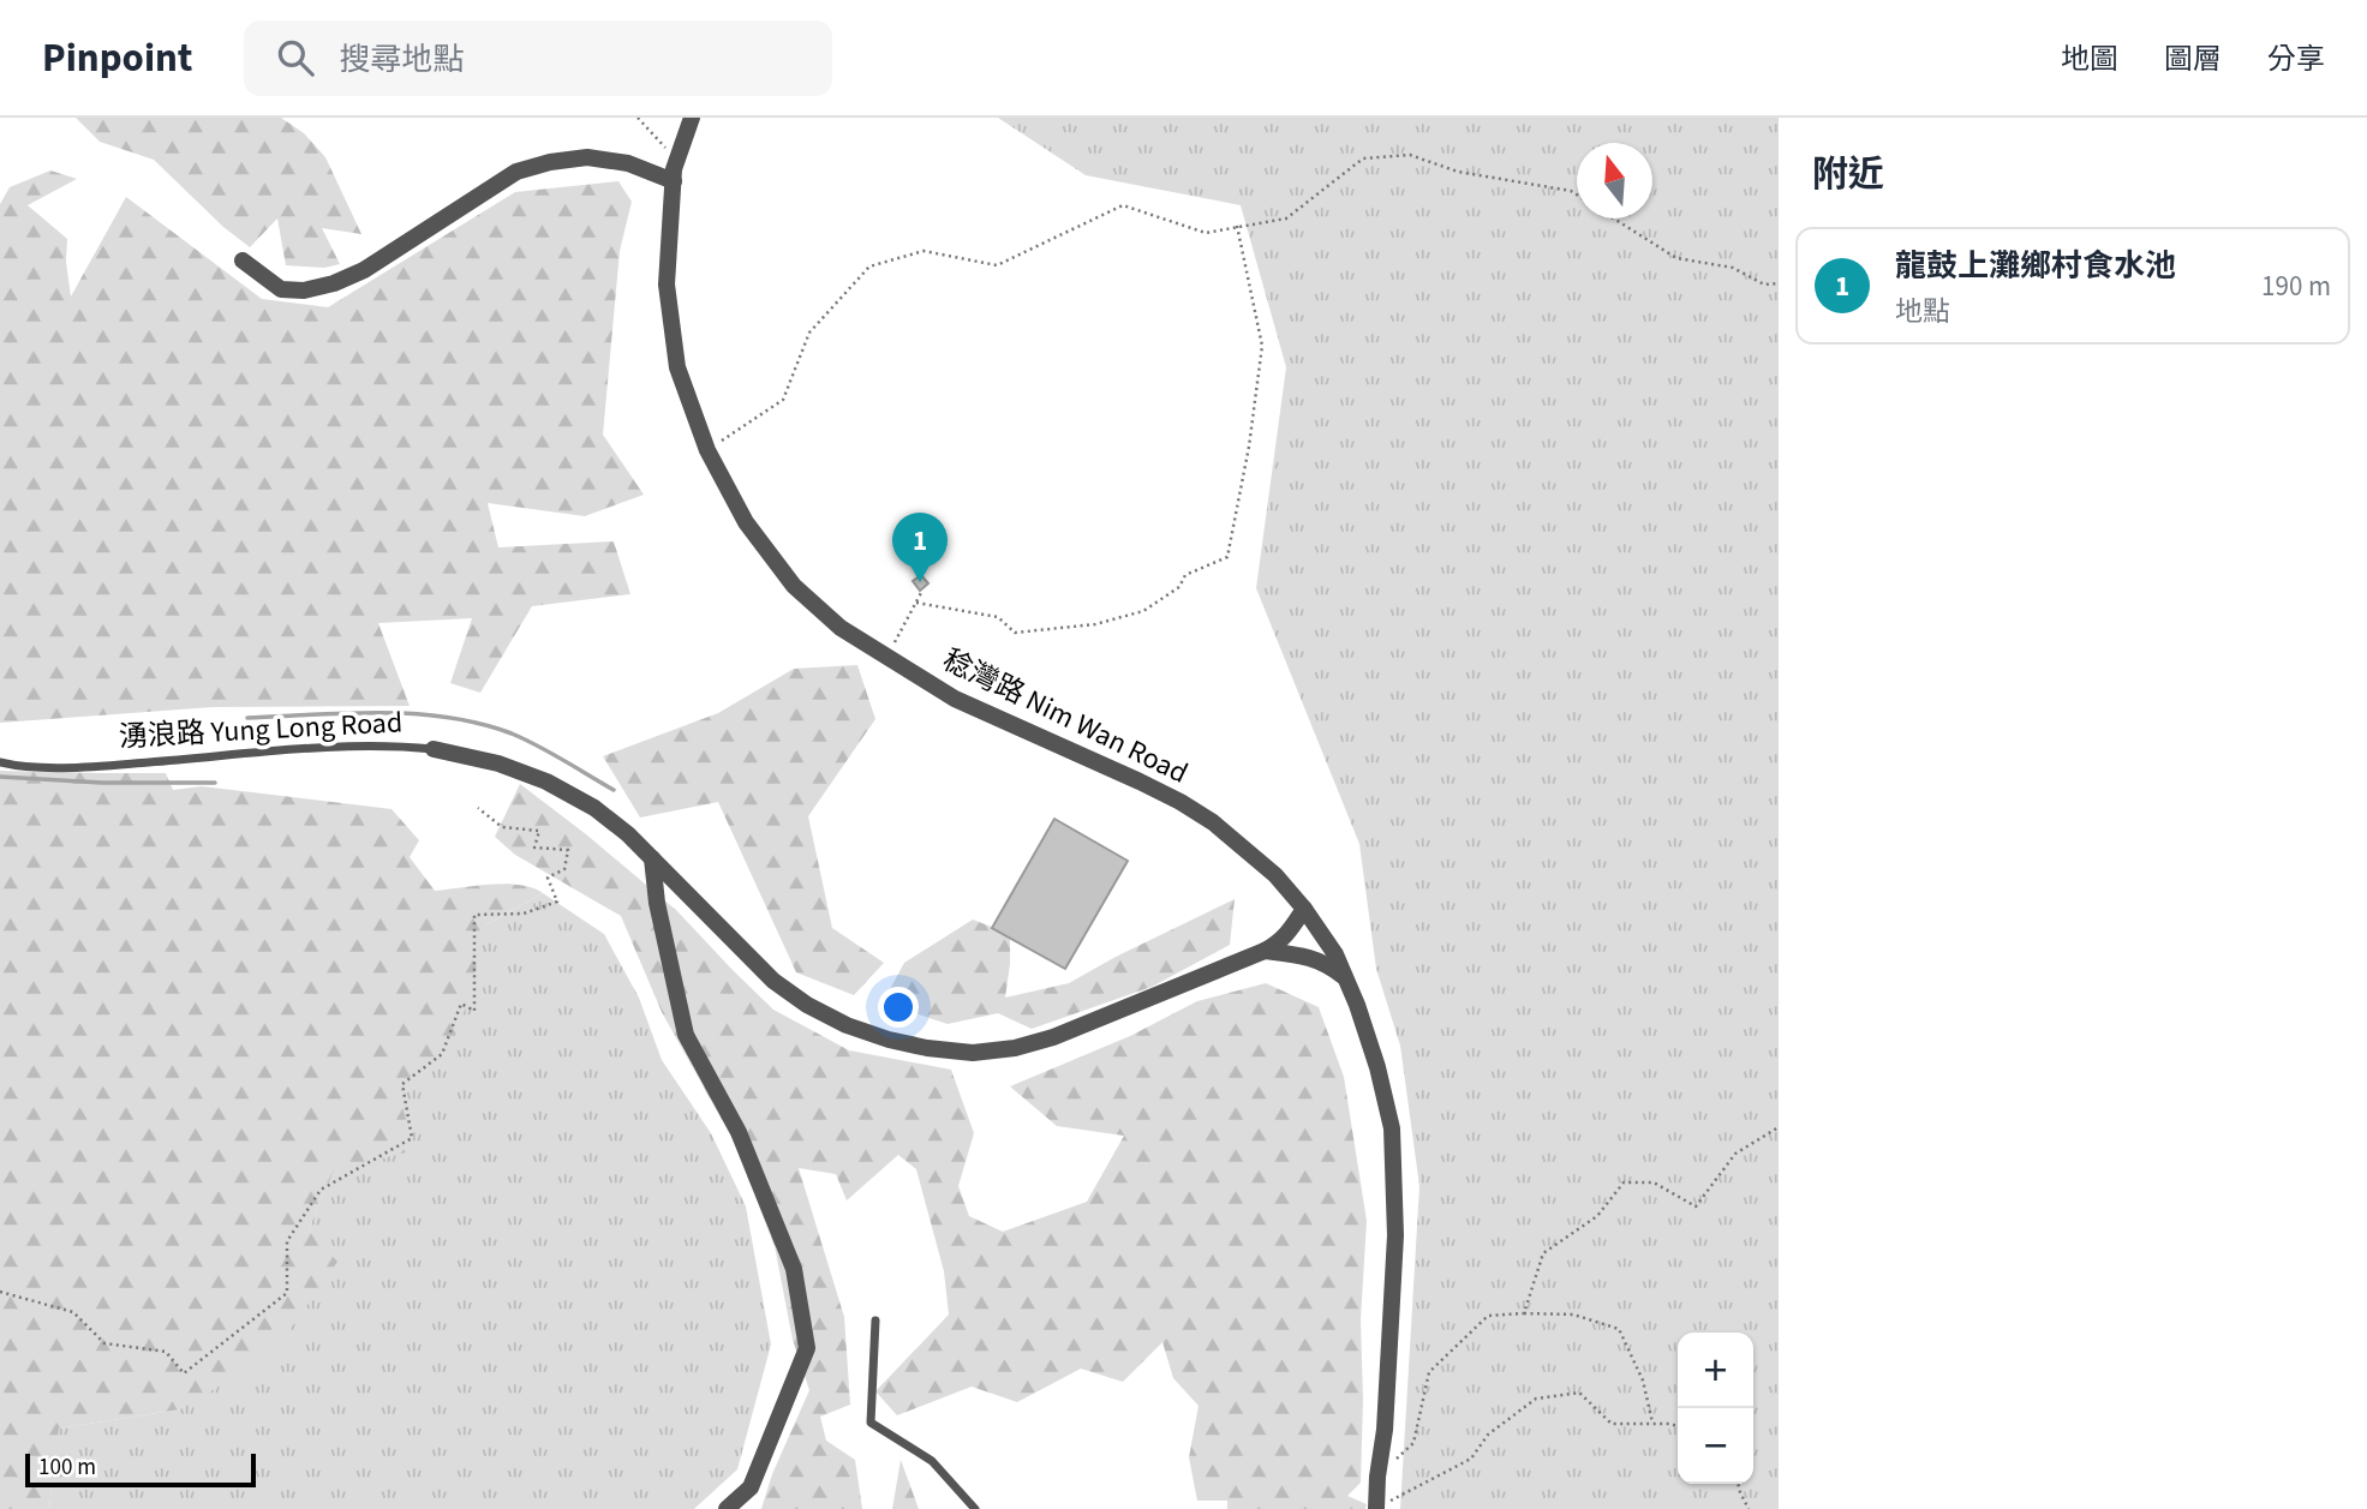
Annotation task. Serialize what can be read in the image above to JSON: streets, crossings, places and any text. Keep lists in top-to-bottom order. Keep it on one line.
{"streets":{"street":["稔灣路 Nim Wan Road","湧浪路 Yung Long Road"]},"scale_bar":"100 m","north":"top","page":{"header":"Pinpoint","search":"搜尋地點","nav":["地圖","圖層","分享"],"heading":"附近","list":[{"mark":"1","name":"龍鼓上灘鄉村食水池","note":"地點","value":"190 m"}],"pins":"1","map_buttons":["+","−"],"scale":"100 m"}}
